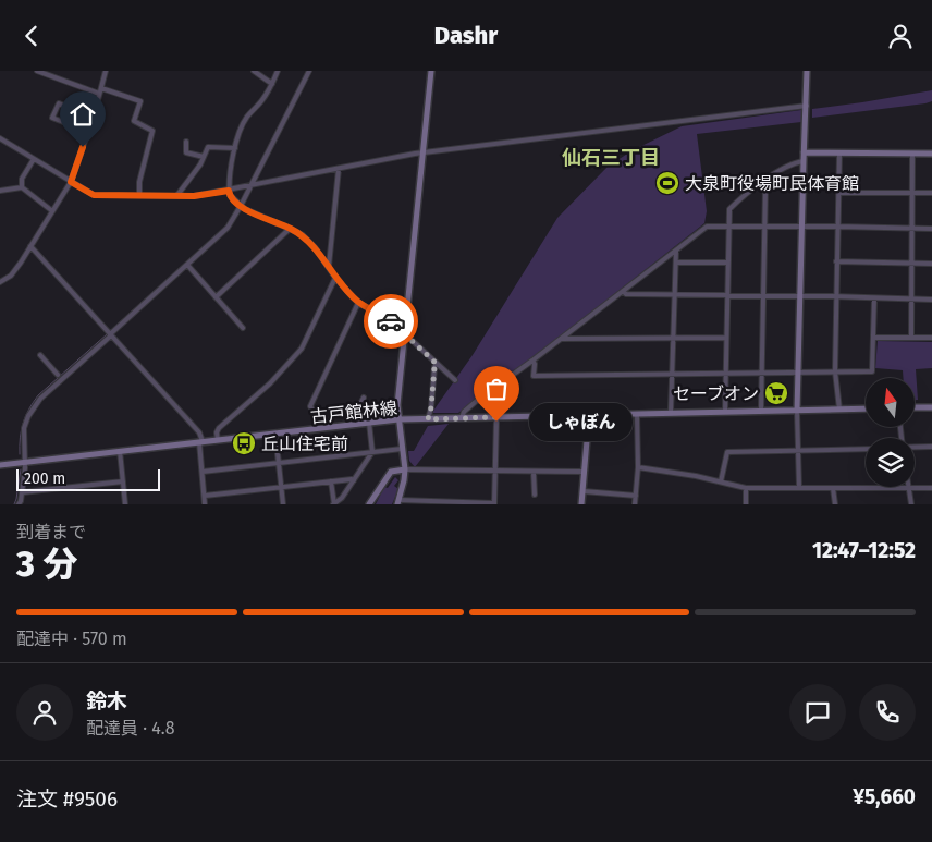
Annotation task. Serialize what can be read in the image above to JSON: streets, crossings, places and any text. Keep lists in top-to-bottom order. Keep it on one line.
{"streets":{"street":["古戸館林線"]},"districts":["仙石三丁目"],"places":{"sports":["大泉町役場町民体育館"],"supermarket":["セーブオン"],"other":["しゃぼん"],"bus stop":["丘山住宅前"]},"scale_bar":"200 m","north":"top","page":{"header":"Dashr","bubble":"しゃぼん","scale":"200 m","heading":["3 分","到着まで","12:47–12:52"],"panel":["鈴木","配達員 · 4.8","注文 #9506","¥5,660"],"bar":"配達中 · 570 m"}}
